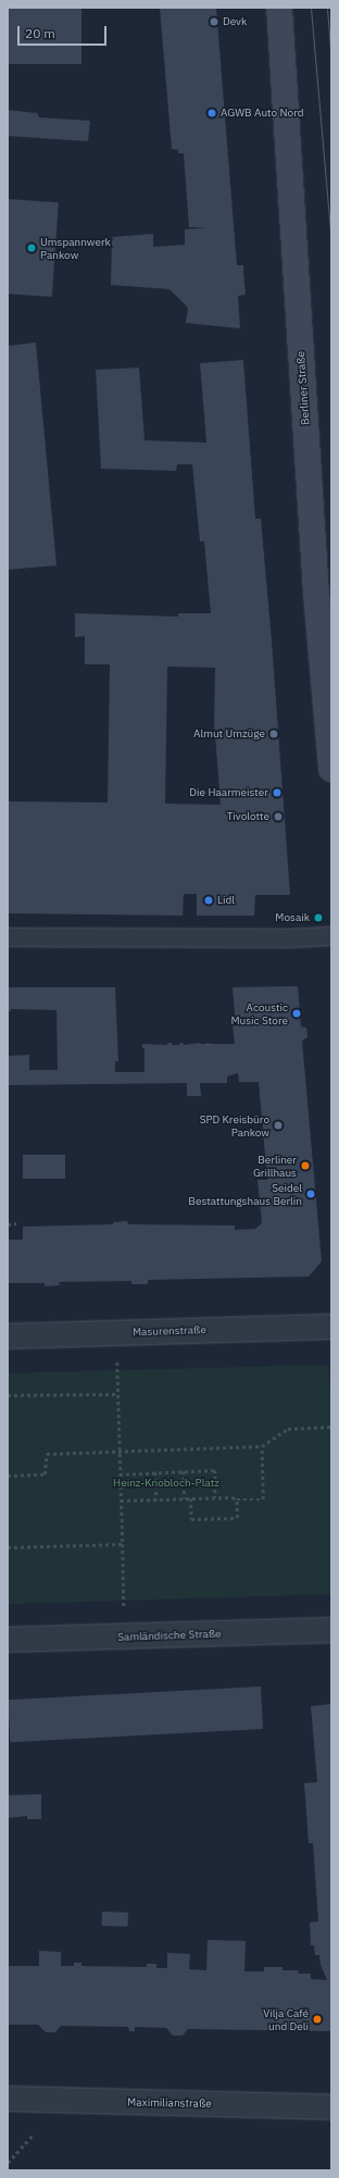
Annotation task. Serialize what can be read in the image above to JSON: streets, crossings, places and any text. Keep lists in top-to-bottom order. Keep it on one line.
{"streets":{"main road":["Berliner Straße"],"street":["Masurenstraße","Samländische Straße","Maximilianstraße"]},"parks":["Heinz-Knobloch-Platz"],"places":["Devk","AGWB Auto Nord","Umspannwerk Pankow","Almut Umzüge","Die Haarmeister","Tivolotte","Lidl","Mosaik","Acoustic Music Store","SPD Kreisbüro Pankow","Berliner Grillhaus","Seidel Bestattungshaus Berlin","Vilja Café und Deli"],"scale_bar":"20 m"}
